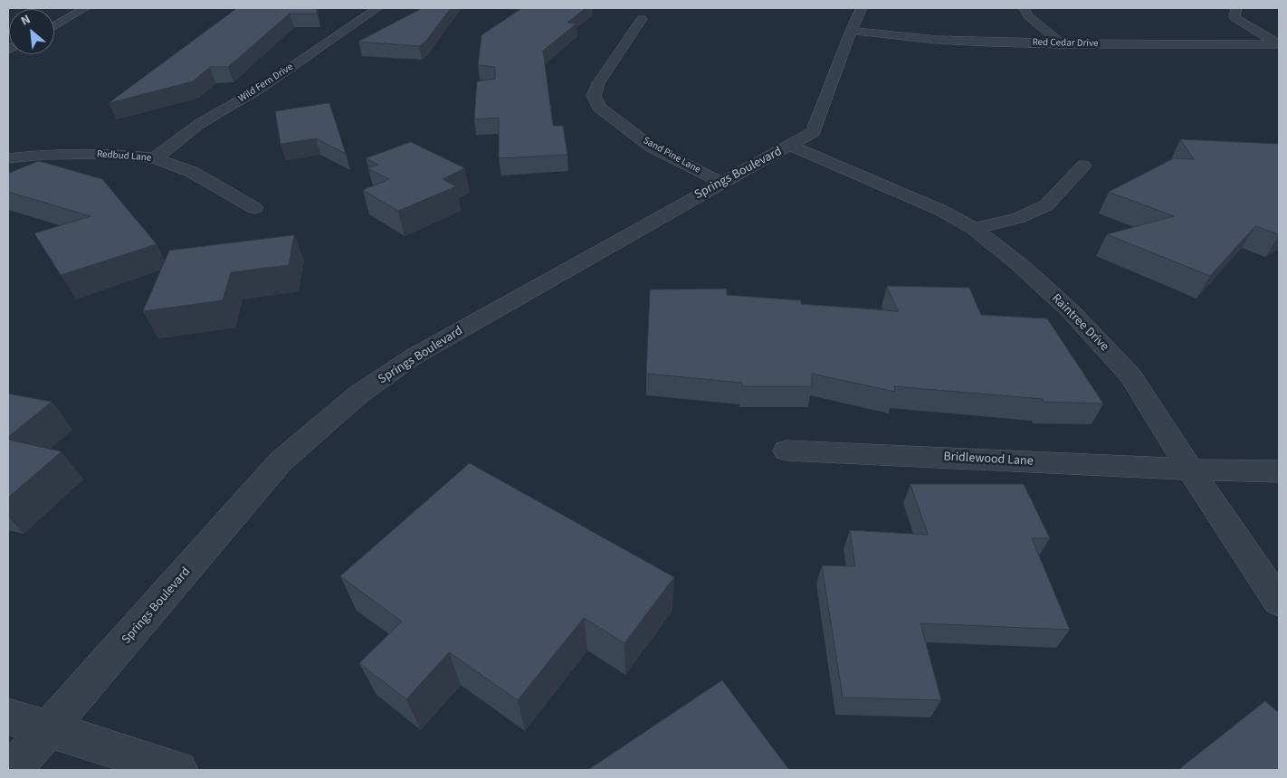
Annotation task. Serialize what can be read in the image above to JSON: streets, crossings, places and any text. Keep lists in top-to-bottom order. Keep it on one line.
{"streets":{"street":["Red Cedar Drive","Wild Fern Drive","Sand Pine Lane","Redbud Lane","Springs Boulevard","Raintree Drive","Bridlewood Lane"]},"crossings":[["Red Cedar Drive","Springs Boulevard"],["Wild Fern Drive","Redbud Lane"],["Sand Pine Lane","Springs Boulevard"],["Springs Boulevard","Raintree Drive"],["Raintree Drive","Bridlewood Lane"]],"north":"top left"}
